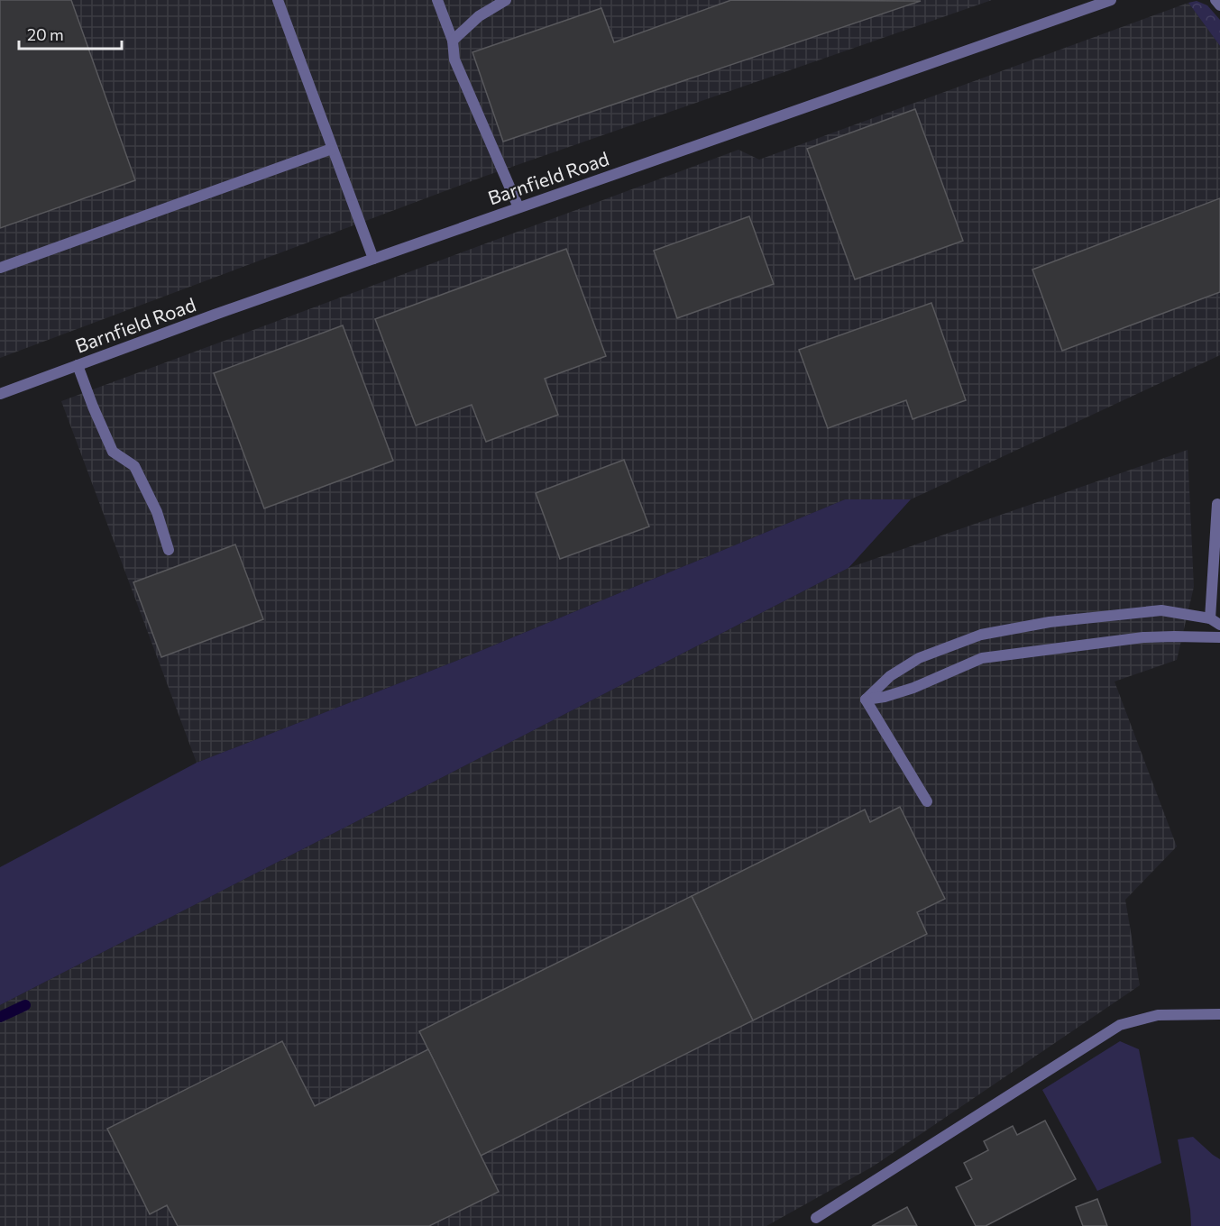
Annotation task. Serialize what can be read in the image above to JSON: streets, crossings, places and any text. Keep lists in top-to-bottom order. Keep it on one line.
{"streets":{"lane":["Barnfield Road"]},"scale_bar":"20 m"}
